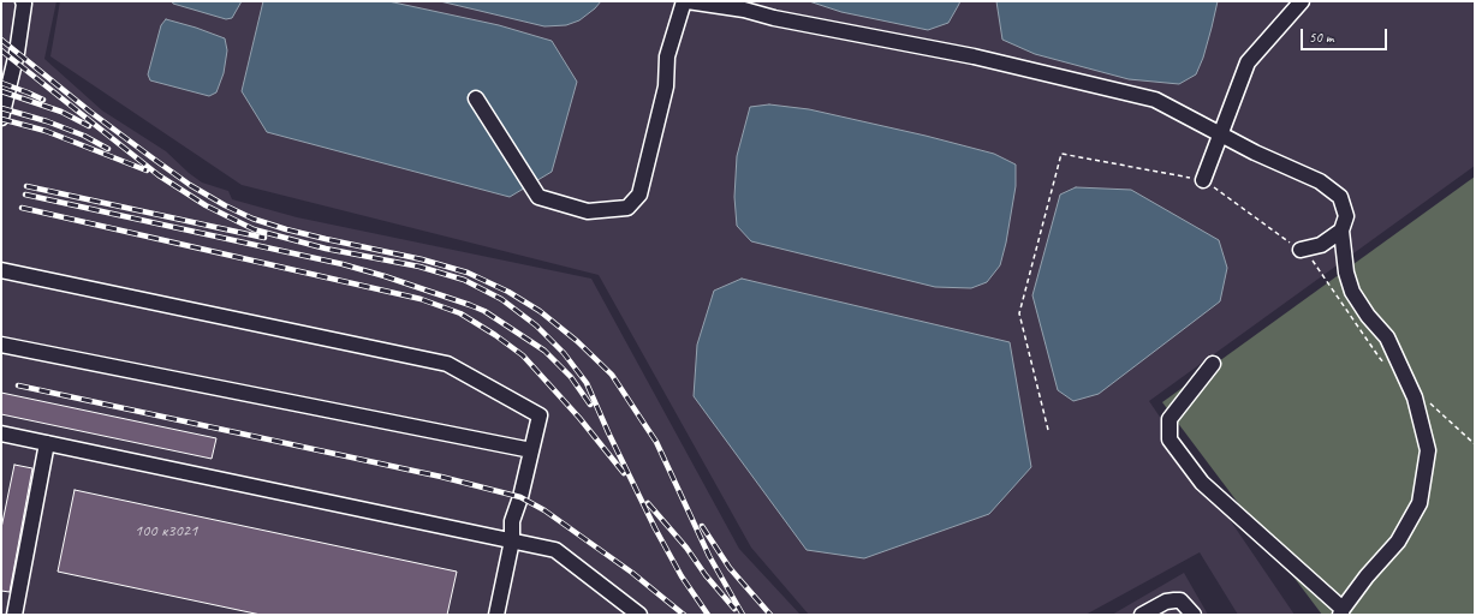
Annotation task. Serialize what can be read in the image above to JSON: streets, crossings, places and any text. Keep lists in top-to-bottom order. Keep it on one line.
{"house_numbers":["100 к3021"],"scale_bar":"50 m"}
